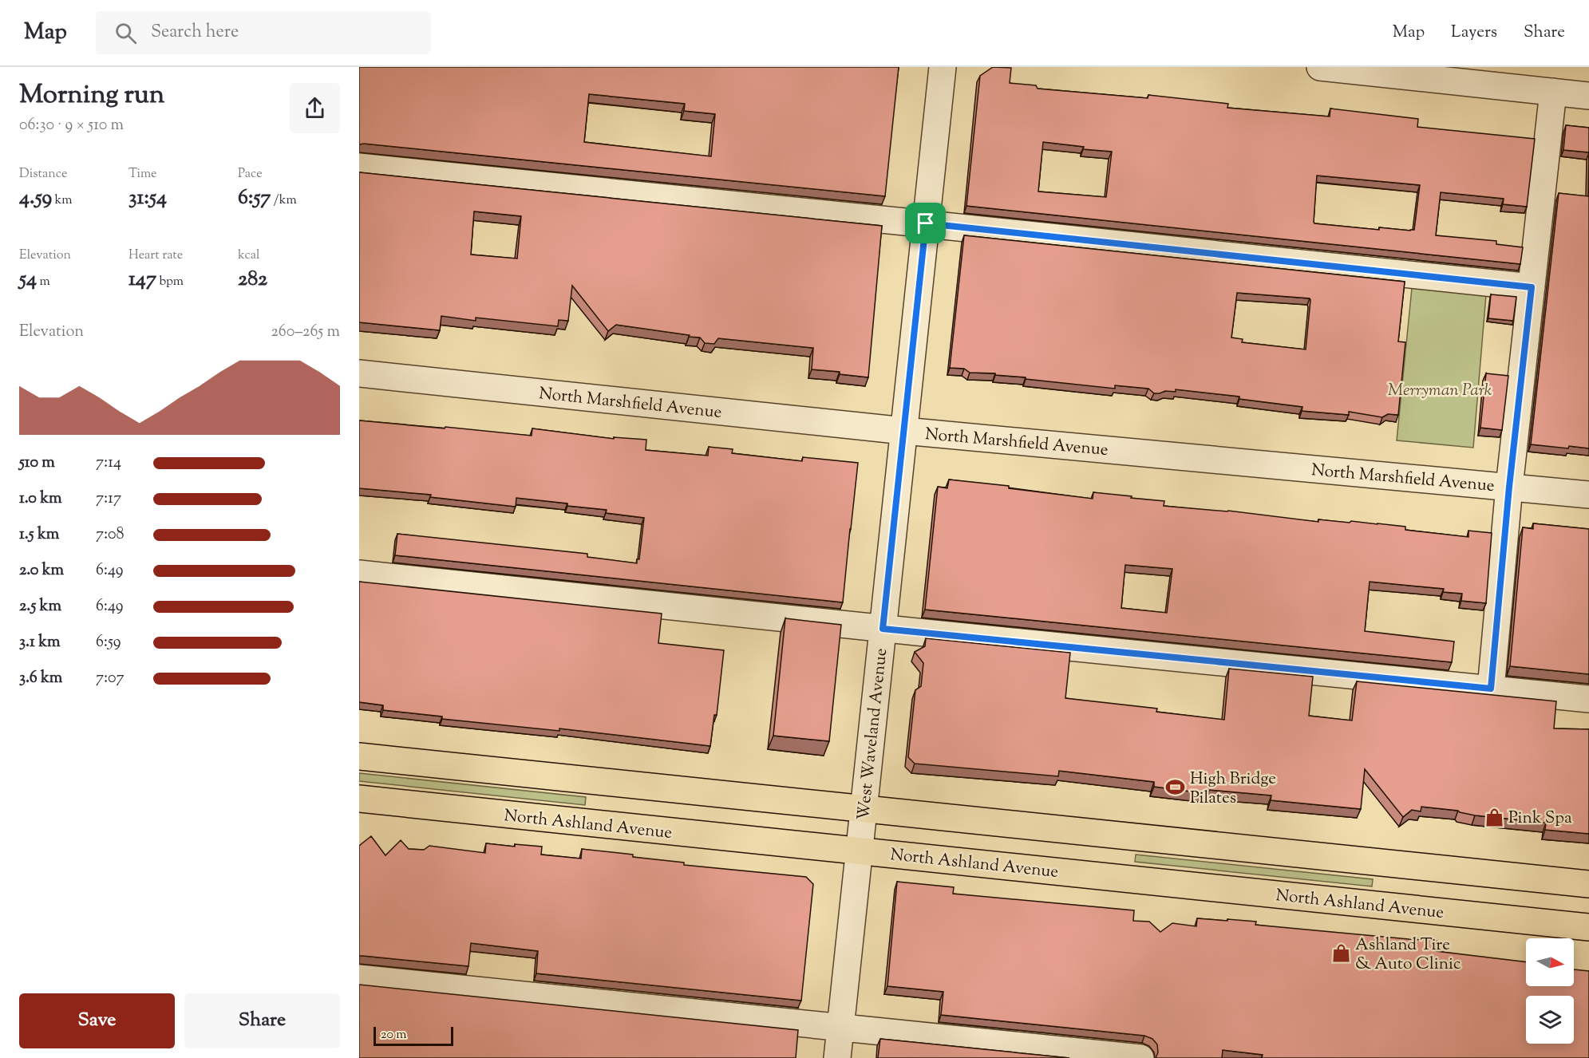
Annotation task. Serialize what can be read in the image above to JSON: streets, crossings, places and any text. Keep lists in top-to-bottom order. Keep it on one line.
{"streets":{"main road":["North Ashland Avenue"],"street":["North Marshfield Avenue","West Waveland Avenue"]},"crossings":[["North Marshfield Avenue","West Waveland Avenue"],["West Waveland Avenue","North Ashland Avenue"]],"parks":["Merryman Park"],"places":{"sports":["High Bridge Pilates"],"shop":["Pink Spa","Ashland Tire & Auto Clinic"]},"scale_bar":"20 m","north":"right","page":{"header":"Map","search":"Search here","nav":["Map","Layers","Share"],"heading":["Morning run","06:30 · 9 × 510 m"],"stats":[["Distance","4.59 km"],["Time","31:54"],["Pace","6:57 /km"],["Elevation","54 m"],["Heart rate","147 bpm"],["kcal","282"]],"chart":["Elevation","260–265 m"],"list":[{"name":"510 m","note":"7:14"},{"name":"1.0 km","note":"7:17"},{"name":"1.5 km","note":"7:08"},{"name":"2.0 km","note":"6:49"},{"name":"2.5 km","note":"6:49"},{"name":"3.1 km","note":"6:59"},{"name":"3.6 km","note":"7:07"}],"buttons":["Save","Share"],"scale":"20 m"}}
